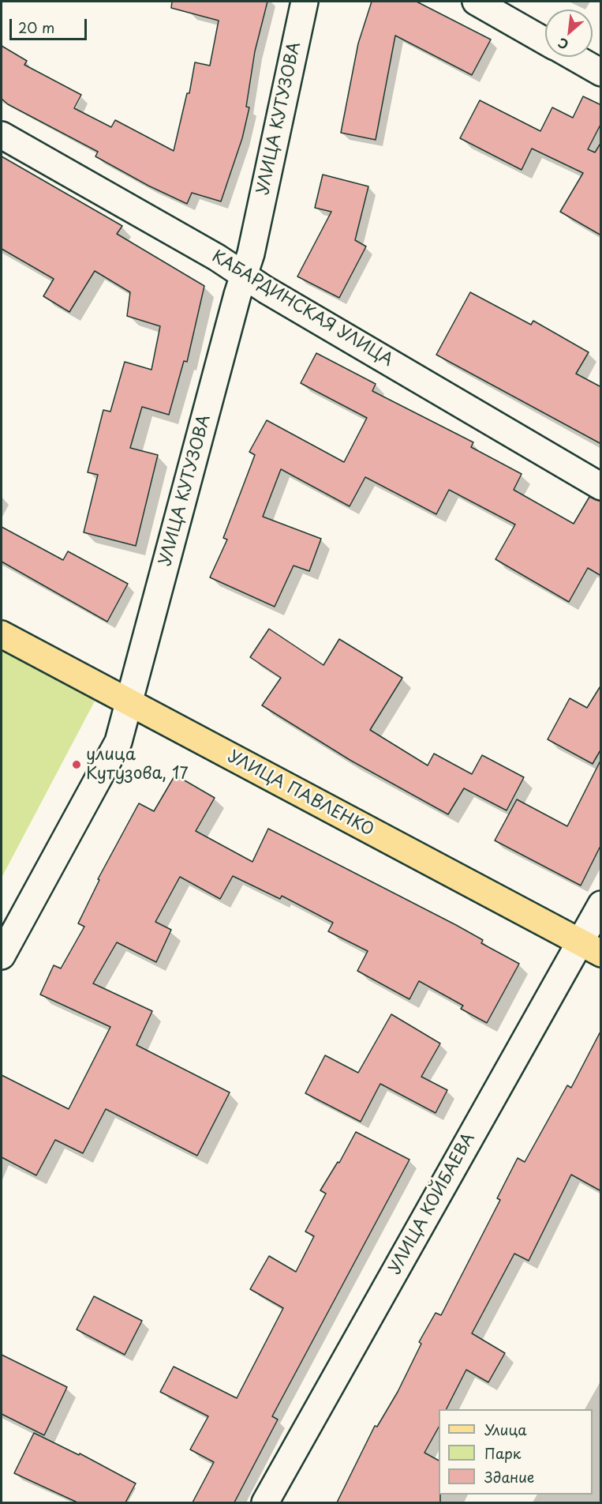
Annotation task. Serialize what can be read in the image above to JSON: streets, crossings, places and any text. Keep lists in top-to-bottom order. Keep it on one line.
{"streets":{"main road":["УЛИЦА ПАВЛЕНКО"],"street":["УЛИЦА КУТУЗОВА","КАБАРДИНСКАЯ УЛИЦА","УЛИЦА КОЙБАЕВА"]},"crossings":[["УЛИЦА КУТУЗОВА","КАБАРДИНСКАЯ УЛИЦА"],["УЛИЦА КУТУЗОВА","УЛИЦА ПАВЛЕНКО"],["УЛИЦА ПАВЛЕНКО","УЛИЦА КОЙБАЕВА"]],"places":["улица Кутузова, 17"],"legend":["Улица","Парк","Здание"],"scale_bar":"20 m","north":"bottom left"}
